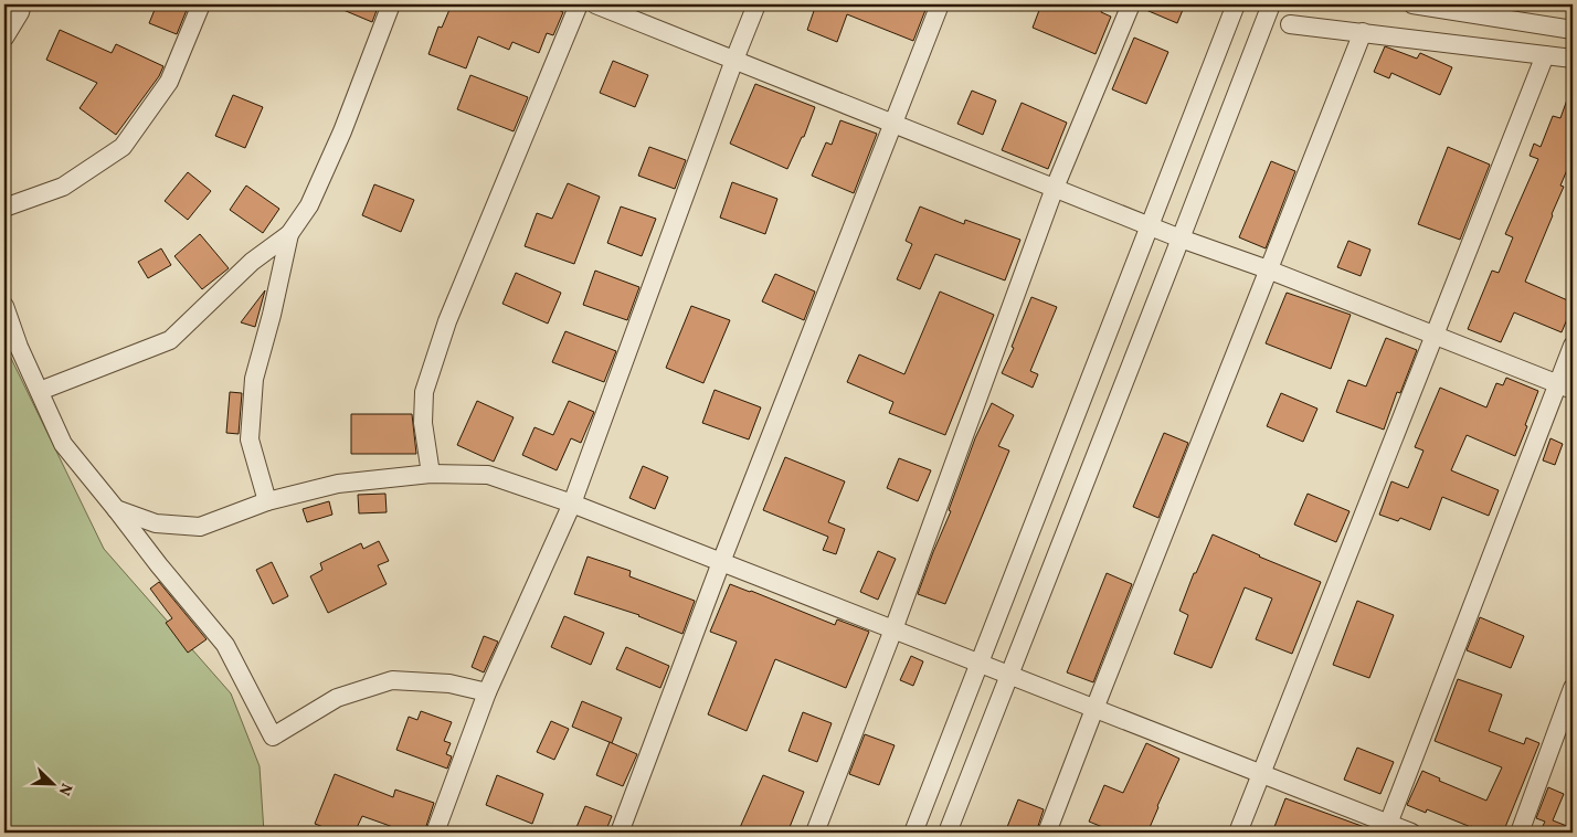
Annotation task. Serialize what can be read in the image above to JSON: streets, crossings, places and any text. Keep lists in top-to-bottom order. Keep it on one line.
{"north":"bottom right"}
